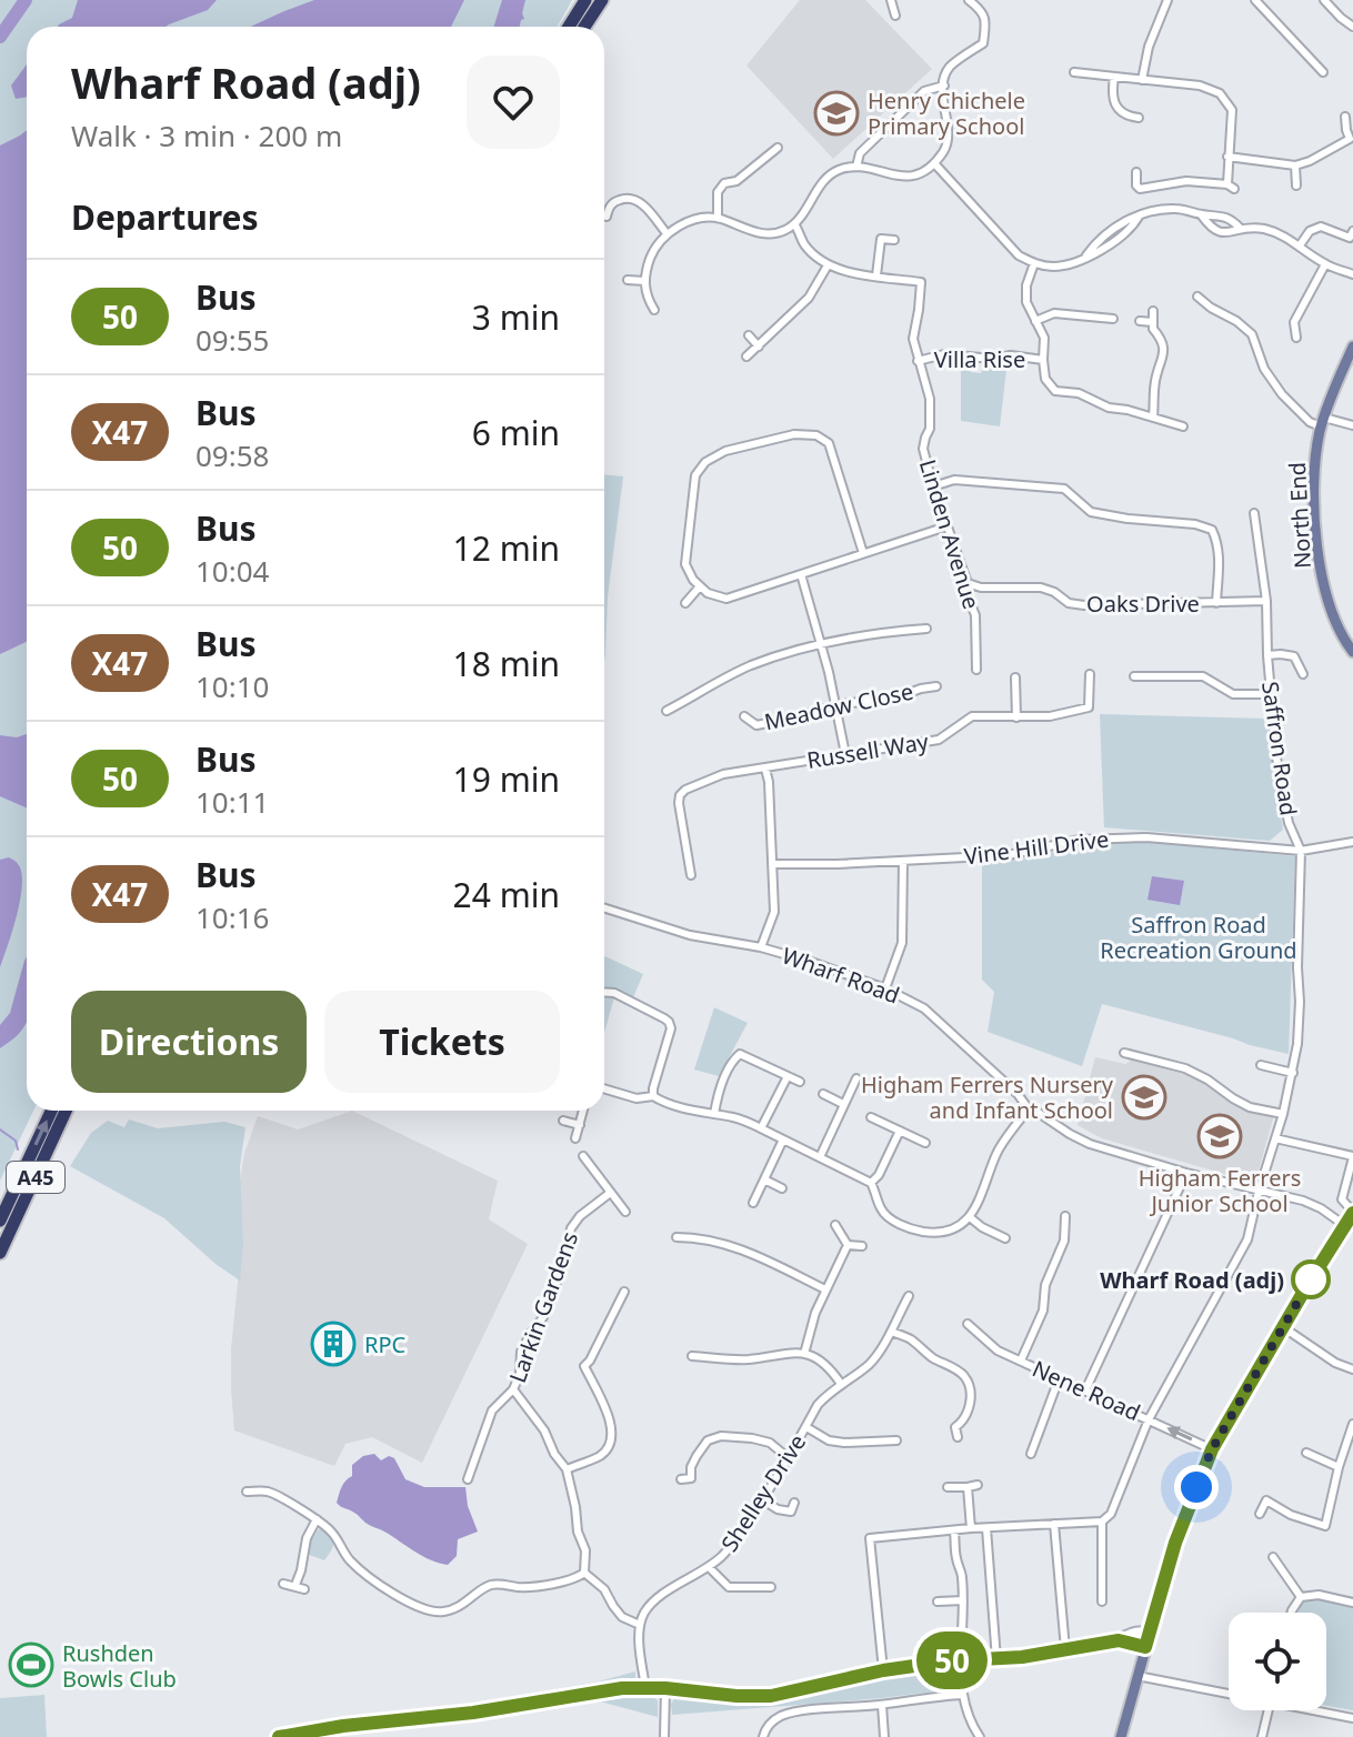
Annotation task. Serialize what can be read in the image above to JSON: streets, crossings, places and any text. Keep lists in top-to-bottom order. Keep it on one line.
{"streets":{"highway":["A45"],"main road":["North End"],"street":["Villa Rise","Linden Avenue","Oaks Drive","Meadow Close","Saffron Road","Russell Way","Vine Hill Drive","Wharf Road","Larkin Gardens","Nene Road","Shelley Drive"]},"crossings":[["Villa Rise","Linden Avenue"],["Linden Avenue","Oaks Drive"],["Oaks Drive","Saffron Road"],["Saffron Road","Vine Hill Drive"],["Saffron Road","Wharf Road"],["Saffron Road","Nene Road"]],"parks":["Saffron Road Recreation Ground"],"places":{"school or university":["Henry Chichele Primary School","Higham Ferrers Nursery and Infant School","Higham Ferrers Junior School"],"other":["Wharf Road (adj)"],"building":["RPC"],"sports":["Rushden Bowls Club"]},"lines":["bus line 50"],"page":{"on_map":"50","heading":[["Wharf Road (adj)","Walk · 3 min · 200 m"],"Departures"],"list":[{"mark":"50","name":"Bus","note":"09:55","value":"3 min"},{"mark":"X47","name":"Bus","note":"09:58","value":"6 min"},{"mark":"50","name":"Bus","note":"10:04","value":"12 min"},{"mark":"X47","name":"Bus","note":"10:10","value":"18 min"},{"mark":"50","name":"Bus","note":"10:11","value":"19 min"},{"mark":"X47","name":"Bus","note":"10:16","value":"24 min"}],"buttons":["Directions","Tickets"]}}
